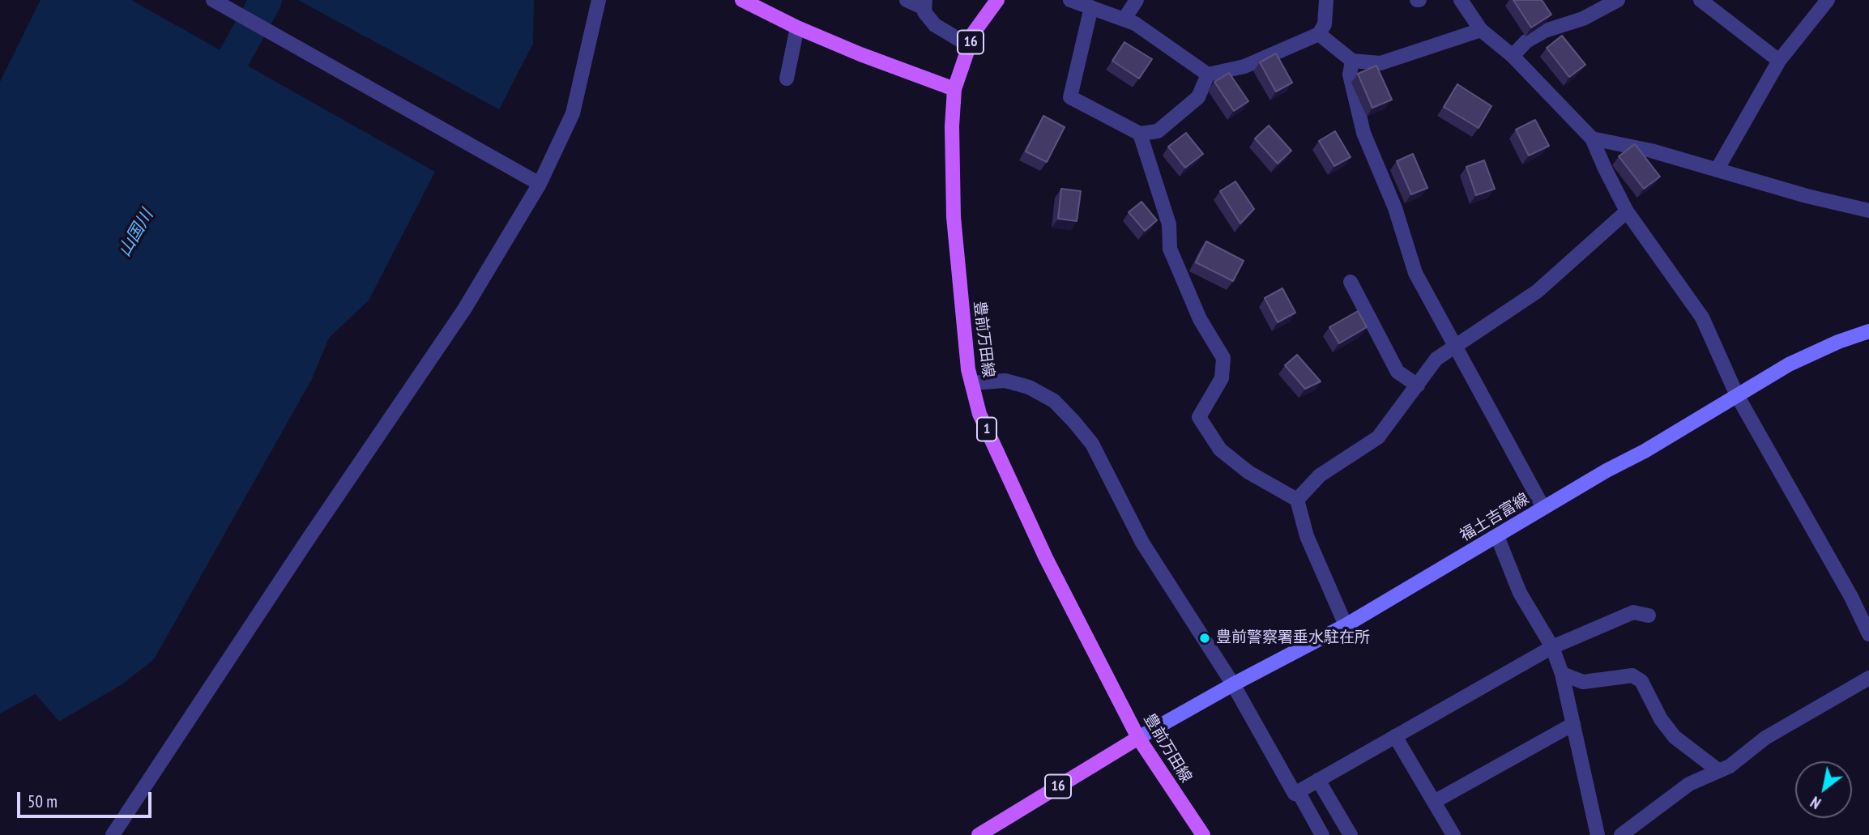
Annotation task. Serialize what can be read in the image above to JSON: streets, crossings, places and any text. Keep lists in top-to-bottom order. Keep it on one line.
{"streets":{"main road":["16","豊前万田線","1","福土吉富線"]},"crossings":[["16","豊前万田線"],["16","福土吉富線"],["豊前万田線","福土吉富線"]],"water":["山国川"],"places":["豊前警察署垂水駐在所"],"scale_bar":"50 m","north":"bottom left"}
